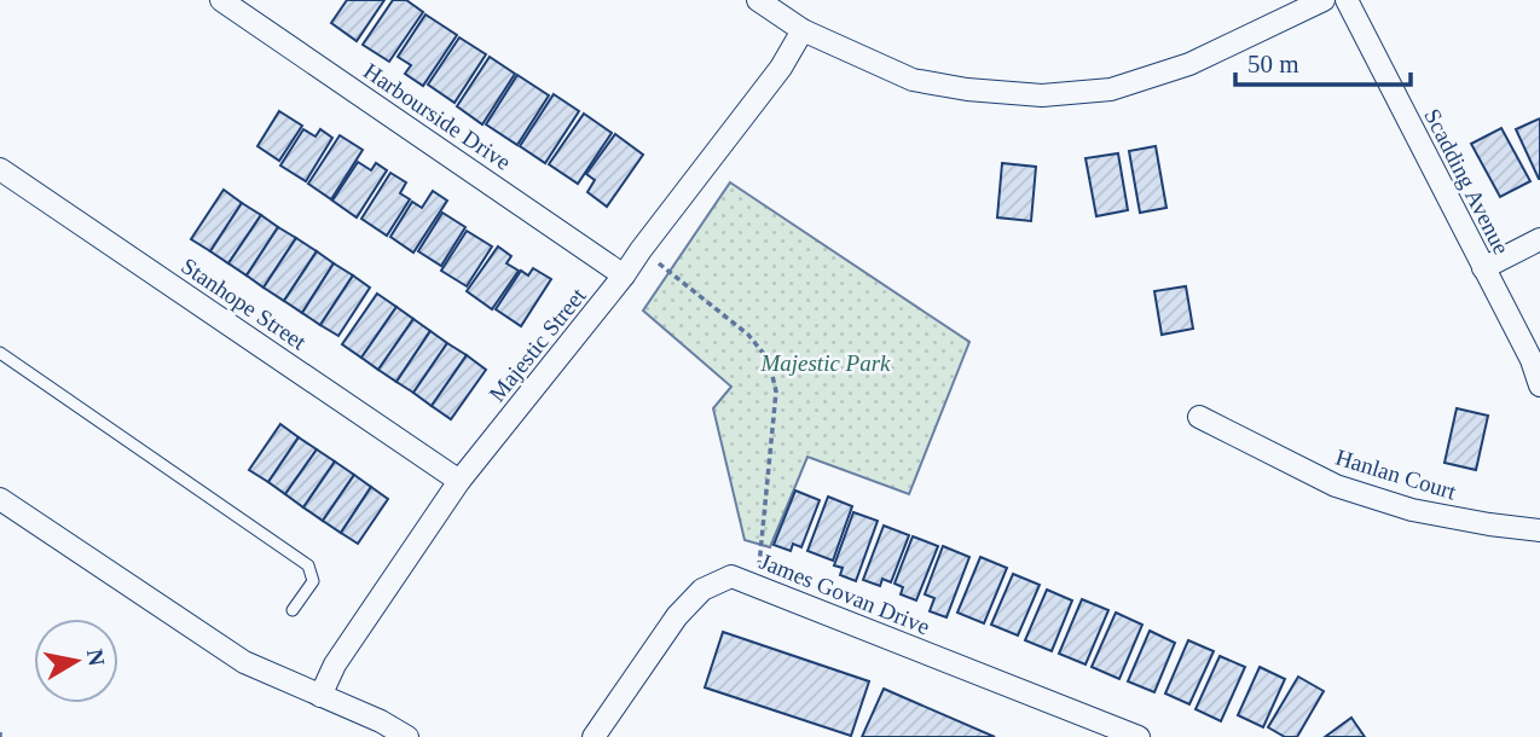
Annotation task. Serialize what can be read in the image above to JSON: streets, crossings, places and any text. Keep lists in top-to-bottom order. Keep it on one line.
{"streets":{"street":["Harbourside Drive","Scadding Avenue","Stanhope Street","Majestic Street","Hanlan Court","James Govan Drive"]},"crossings":[["Harbourside Drive","Majestic Street"],["Stanhope Street","Majestic Street"]],"parks":["Majestic Park"],"scale_bar":"50 m","north":"right"}
